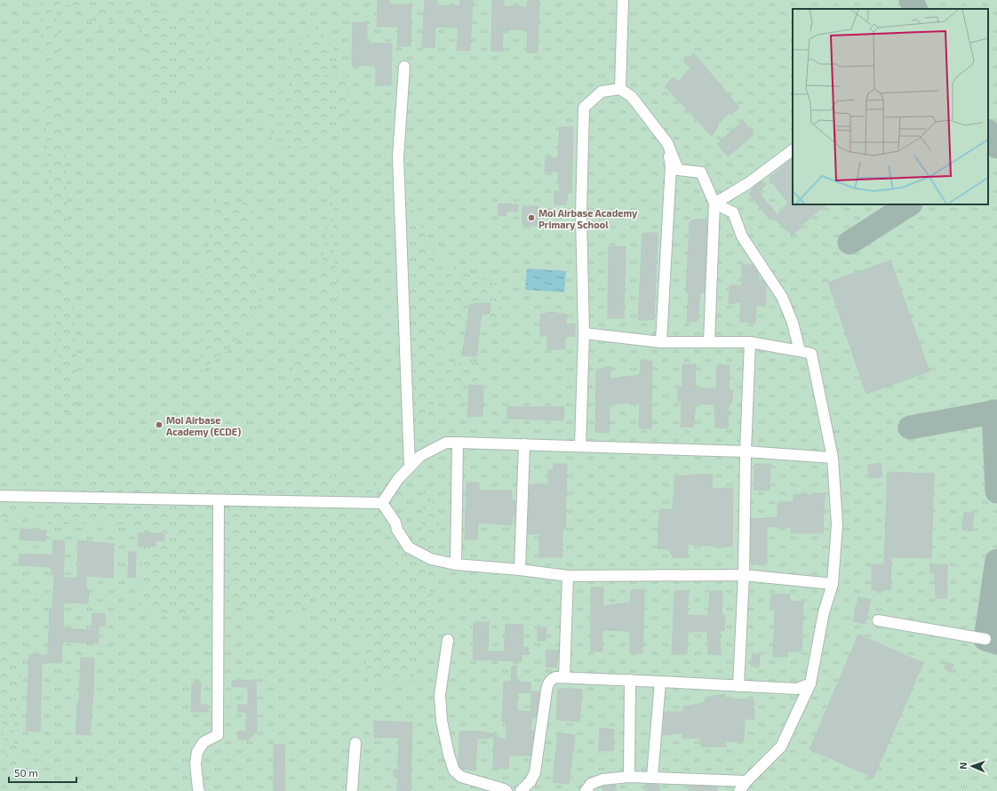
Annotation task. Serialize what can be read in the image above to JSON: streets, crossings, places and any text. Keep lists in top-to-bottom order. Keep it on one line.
{"places":["Moi Airbase Academy Primary School","Moi Airbase Academy (ECDE)"],"scale_bar":"50 m","north":"left"}
